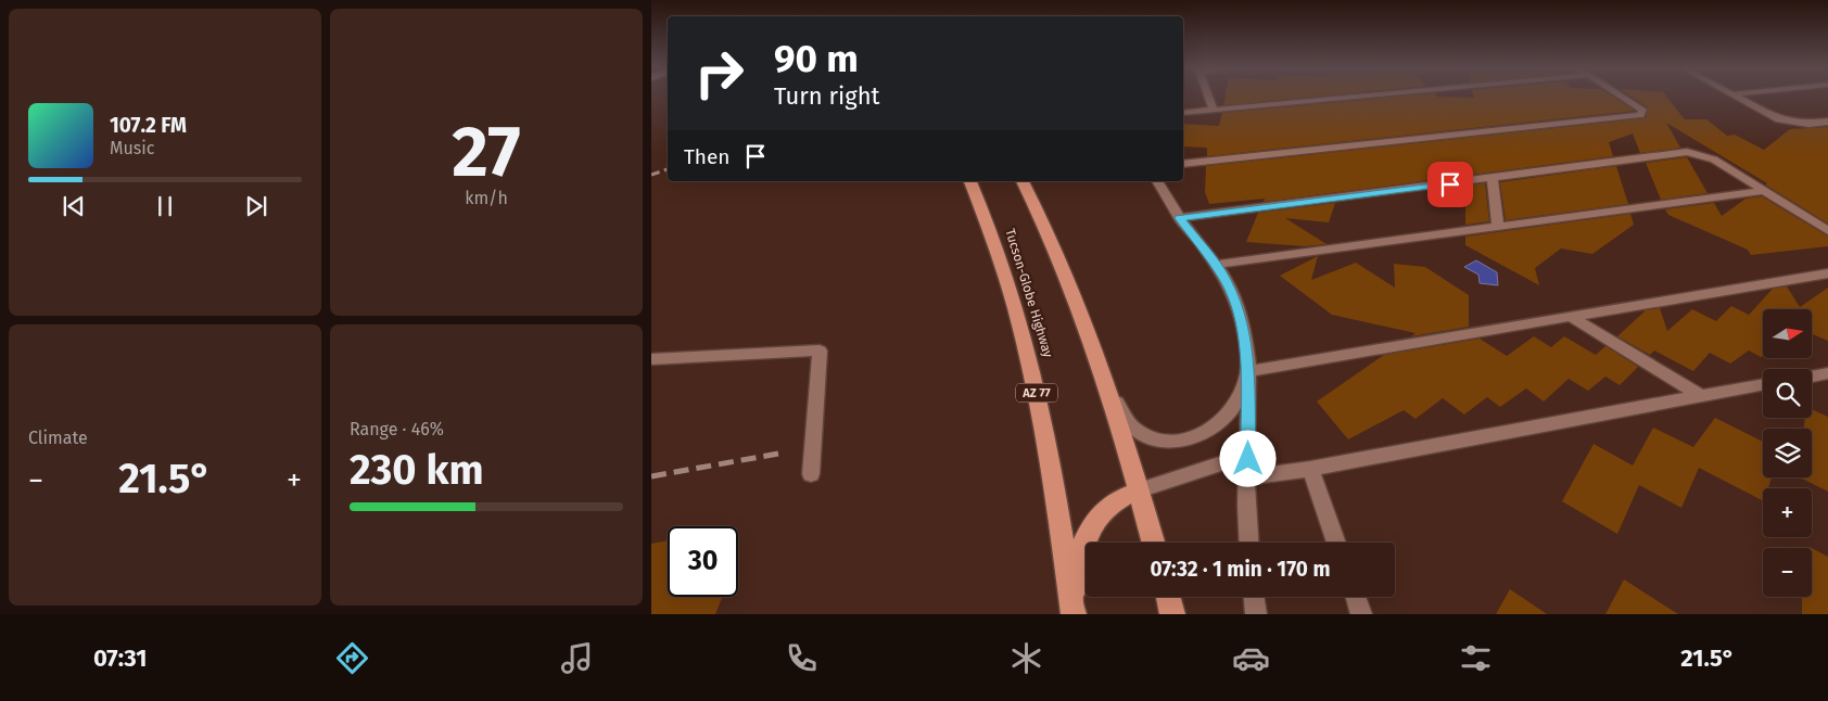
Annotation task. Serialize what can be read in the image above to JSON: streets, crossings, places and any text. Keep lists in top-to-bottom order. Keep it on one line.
{"streets":{"highway":["Tucson-Globe Highway","AZ 77"]},"north":"right","page":{"tile":[["27","km/h"],"Climate",["Range · 46%","230 km"]],"turn":["90 m","Turn right"],"song":["107.2 FM","Music"],"then":"Then","map_buttons":["+","−"],"heat":["−","21.5°","+"],"limit":"30","trip":"07:32 · 1 min · 170 m","tabs":["07:31","21.5°"]}}
